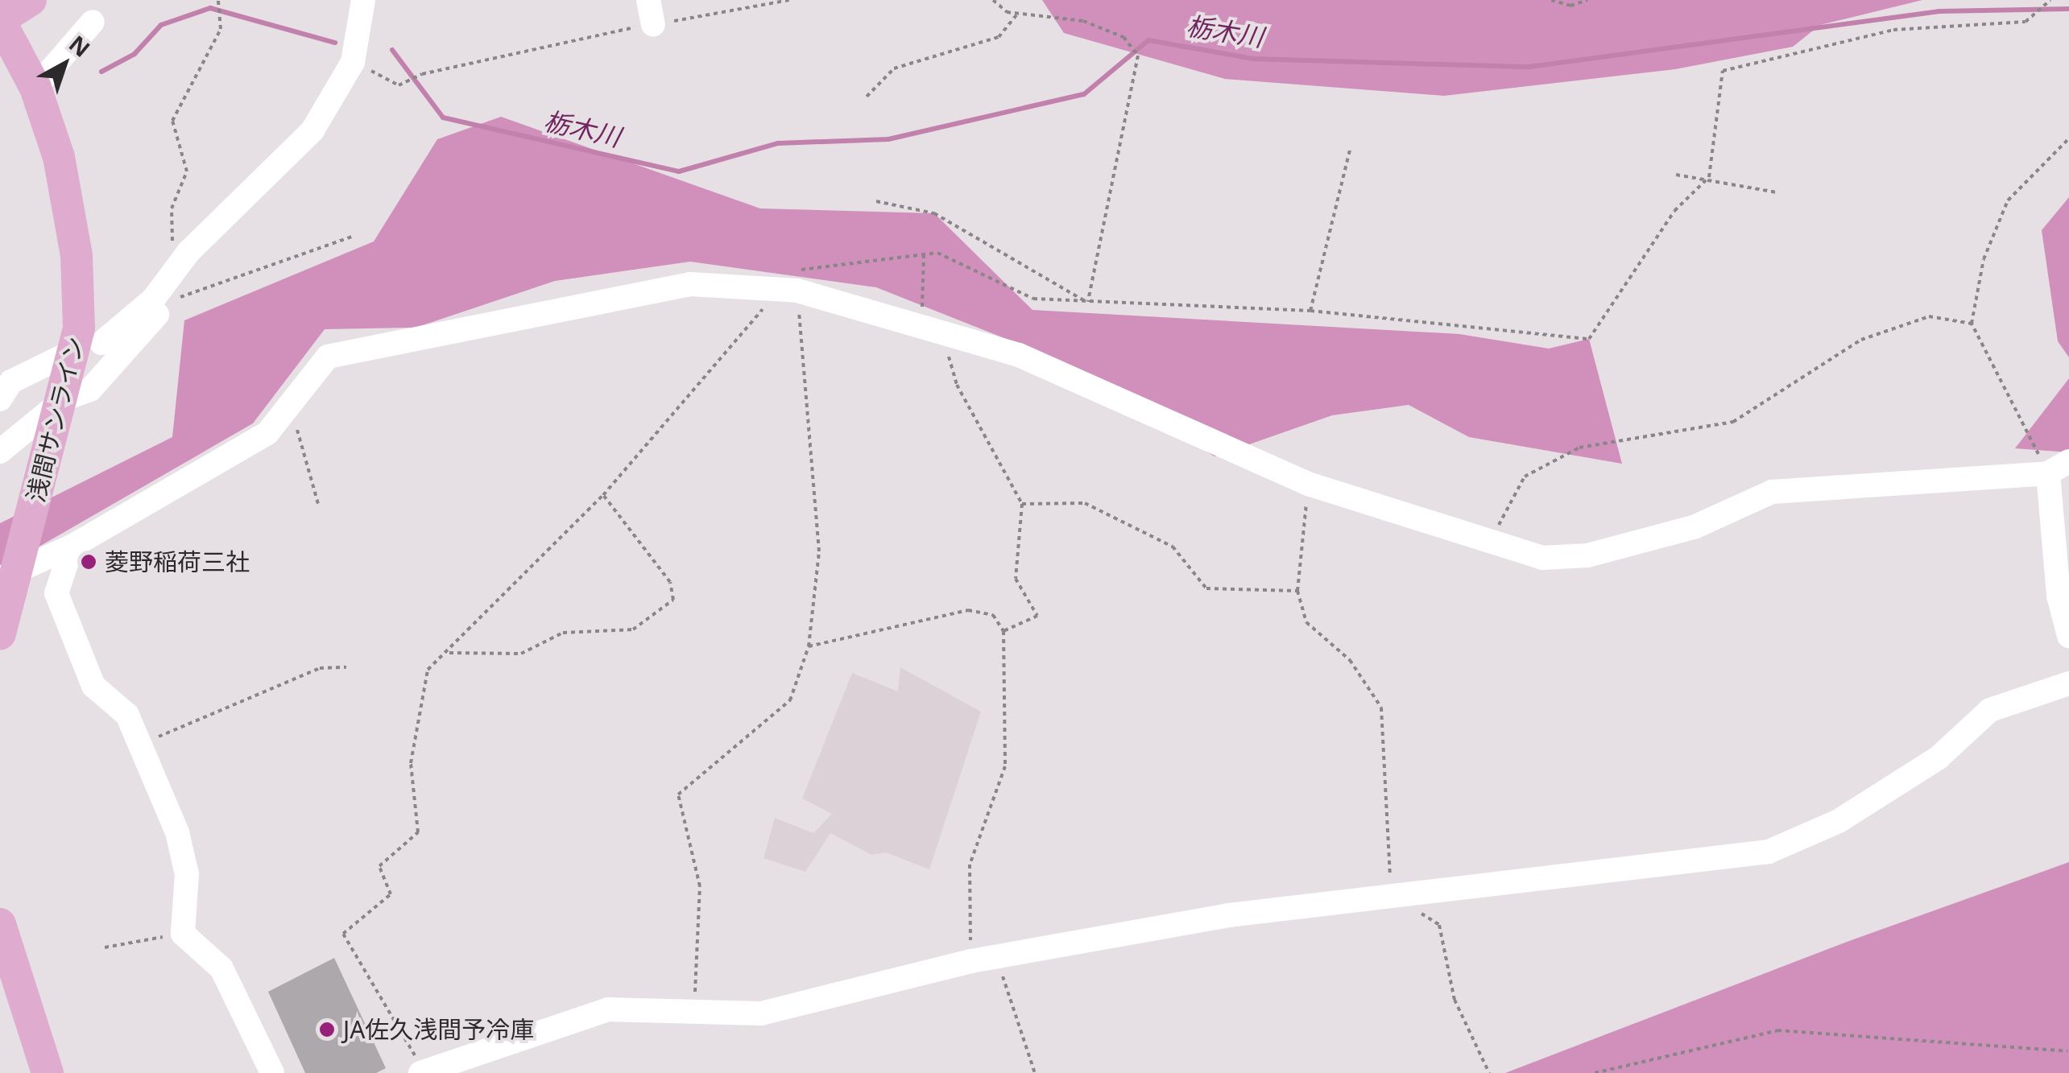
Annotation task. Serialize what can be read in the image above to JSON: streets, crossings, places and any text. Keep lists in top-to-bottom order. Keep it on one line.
{"streets":{"main road":["浅間サンライン"]},"water":["栃木川"],"places":["菱野稲荷三社","JA佐久浅間予冷庫"],"north":"top right"}
